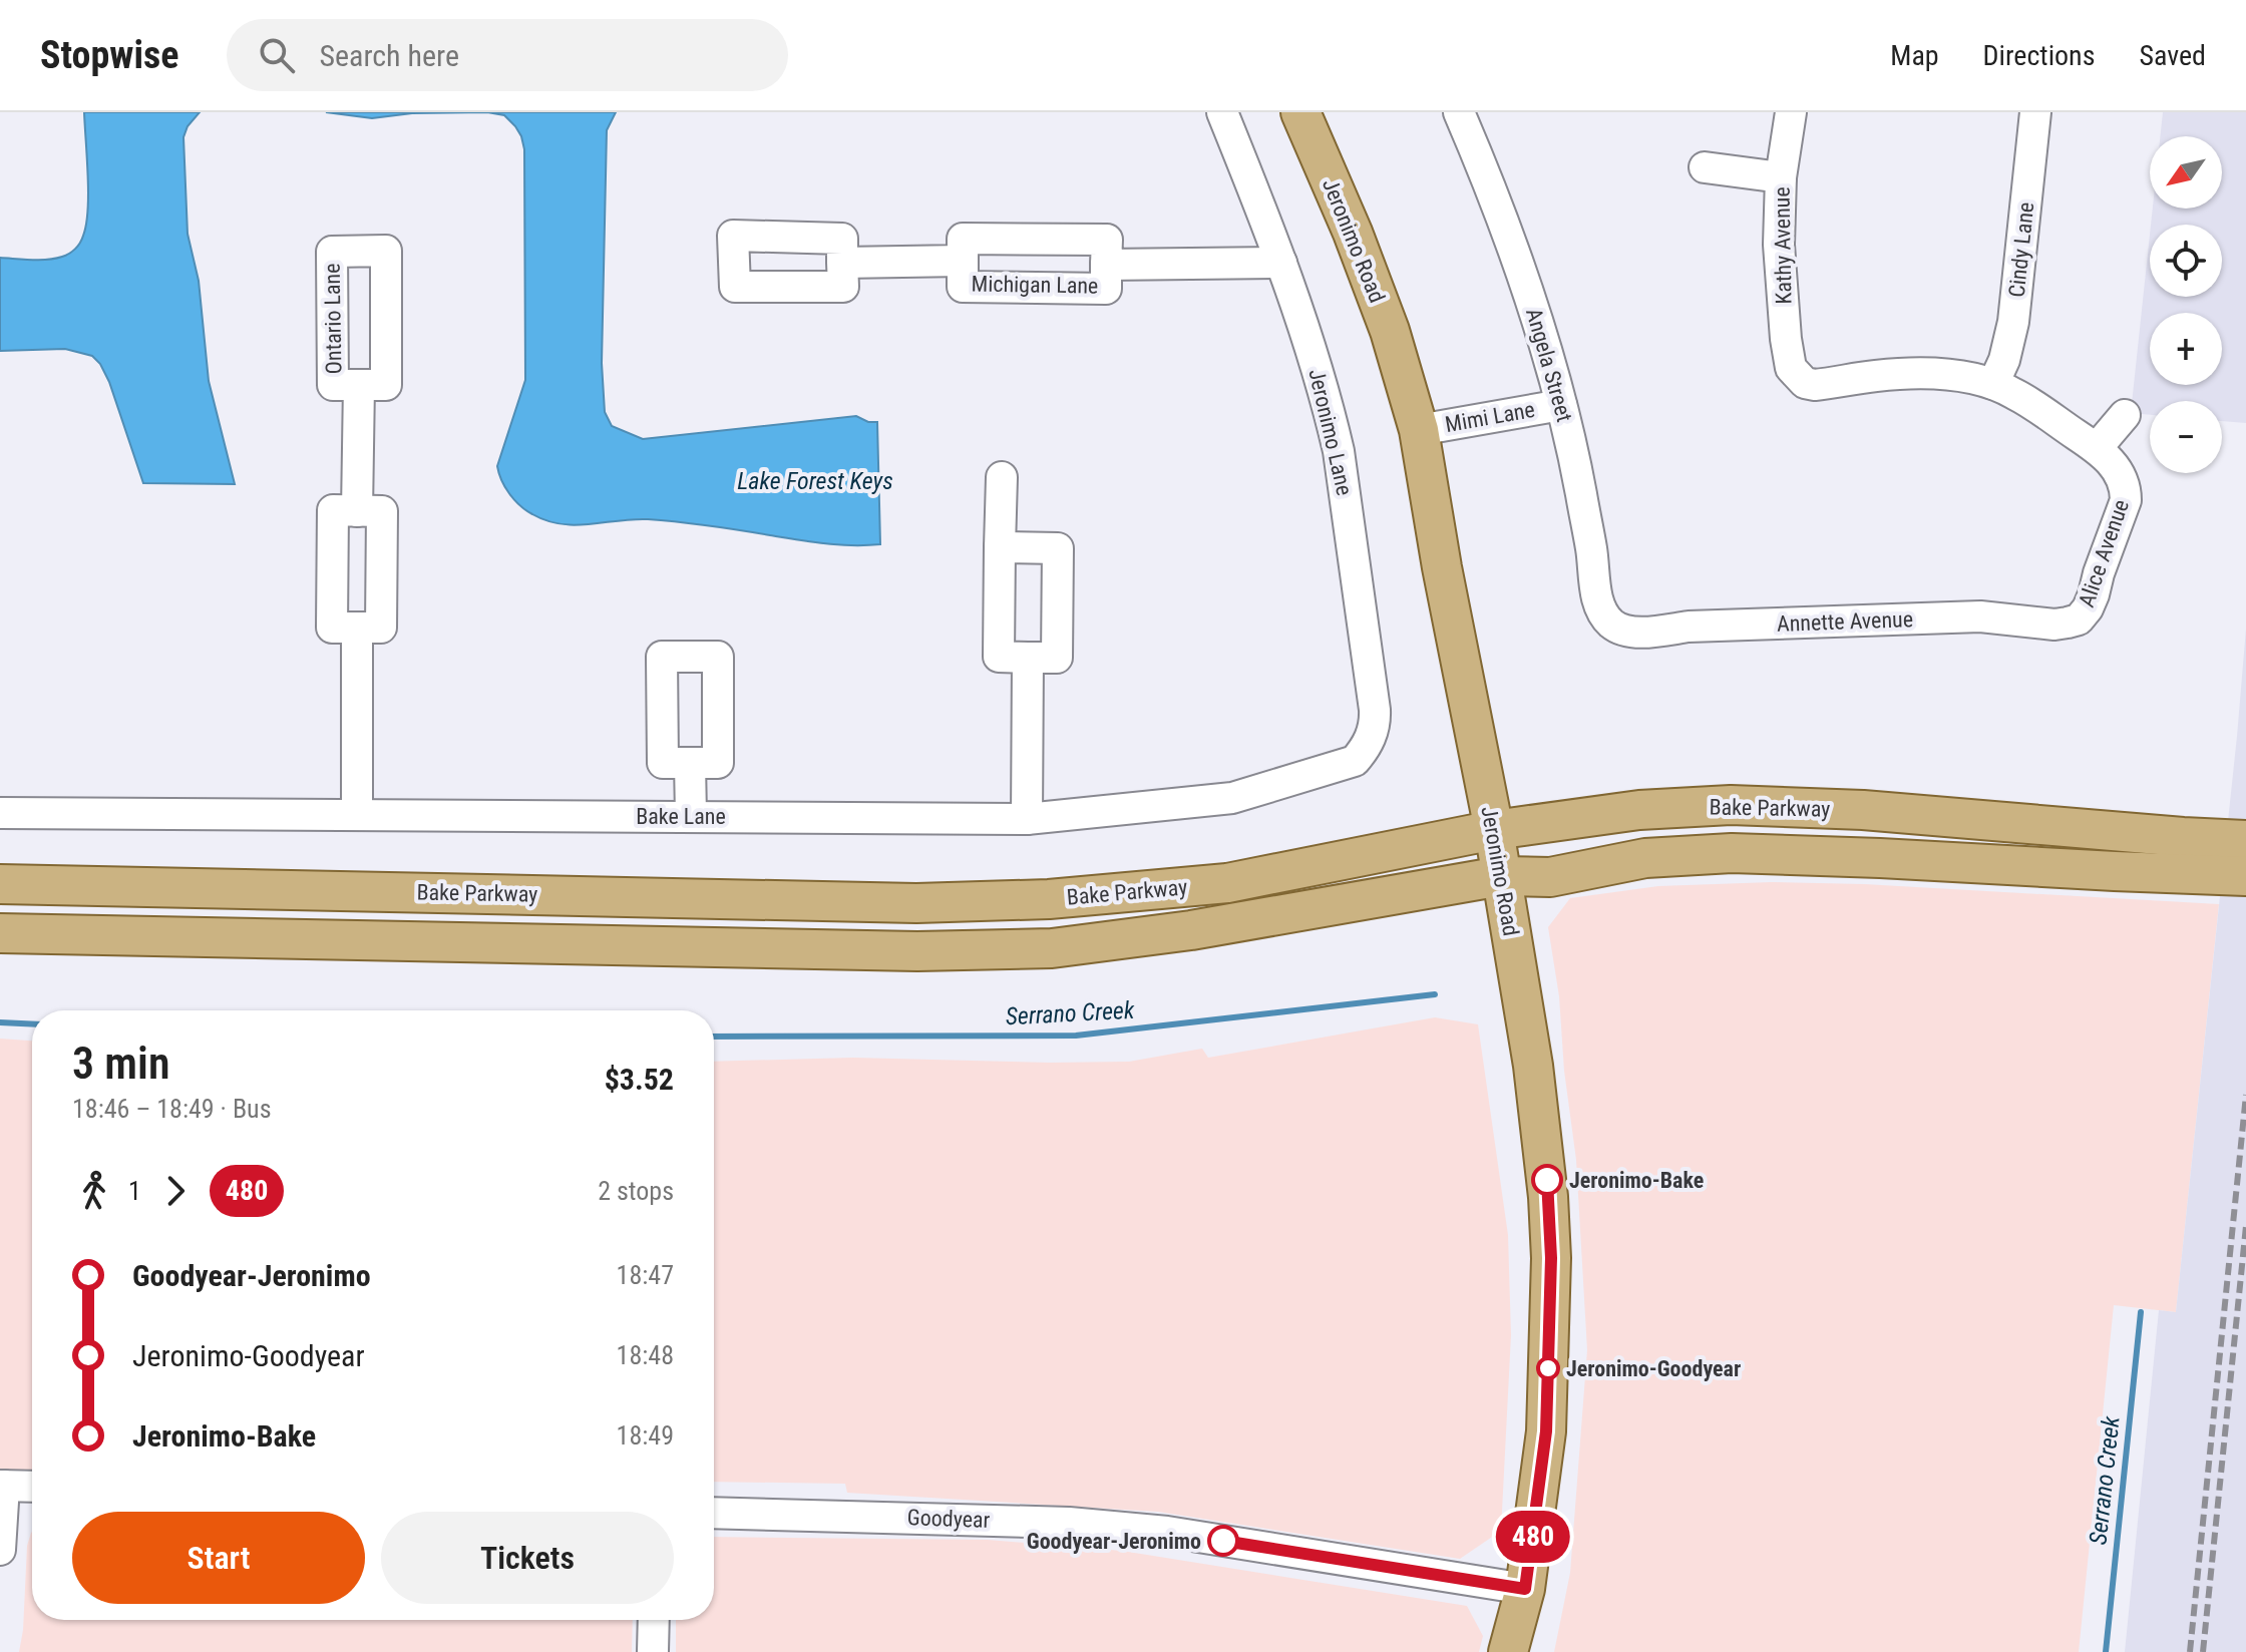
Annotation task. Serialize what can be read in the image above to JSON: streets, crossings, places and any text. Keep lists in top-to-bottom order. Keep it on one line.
{"streets":{"main road":["Jeronimo Road","Bake Parkway"],"street":["Kathy Avenue","Cindy Lane","Michigan Lane","Ontario Lane","Angela Street","Mimi Lane","Jeronimo Lane","Alice Avenue","Annette Avenue","Bake Lane","Goodyear"]},"crossings":[["Jeronimo Road","Mimi Lane"],["Jeronimo Road","Bake Parkway"],["Jeronimo Road","Goodyear"],["Kathy Avenue","Alice Avenue"],["Cindy Lane","Alice Avenue"],["Michigan Lane","Jeronimo Lane"],["Angela Street","Mimi Lane"],["Angela Street","Annette Avenue"],["Jeronimo Lane","Bake Lane"],["Alice Avenue","Annette Avenue"]],"water":["Lake Forest Keys","Serrano Creek"],"places":["Jeronimo-Bake","Jeronimo-Goodyear","Goodyear-Jeronimo"],"lines":["bus line 480"],"north":"bottom left","page":{"header":"Stopwise","search":"Search here","nav":["Map","Directions","Saved"],"on_map":"480","map_buttons":["+","−"],"heading":["3 min","18:46 – 18:49 · Bus","$3.52"],"legs":["1","480","2 stops"],"list":[{"name":"Goodyear-Jeronimo","value":"18:47"},{"name":"Jeronimo-Goodyear","value":"18:48"},{"name":"Jeronimo-Bake","value":"18:49"}],"buttons":["Start","Tickets"]}}
